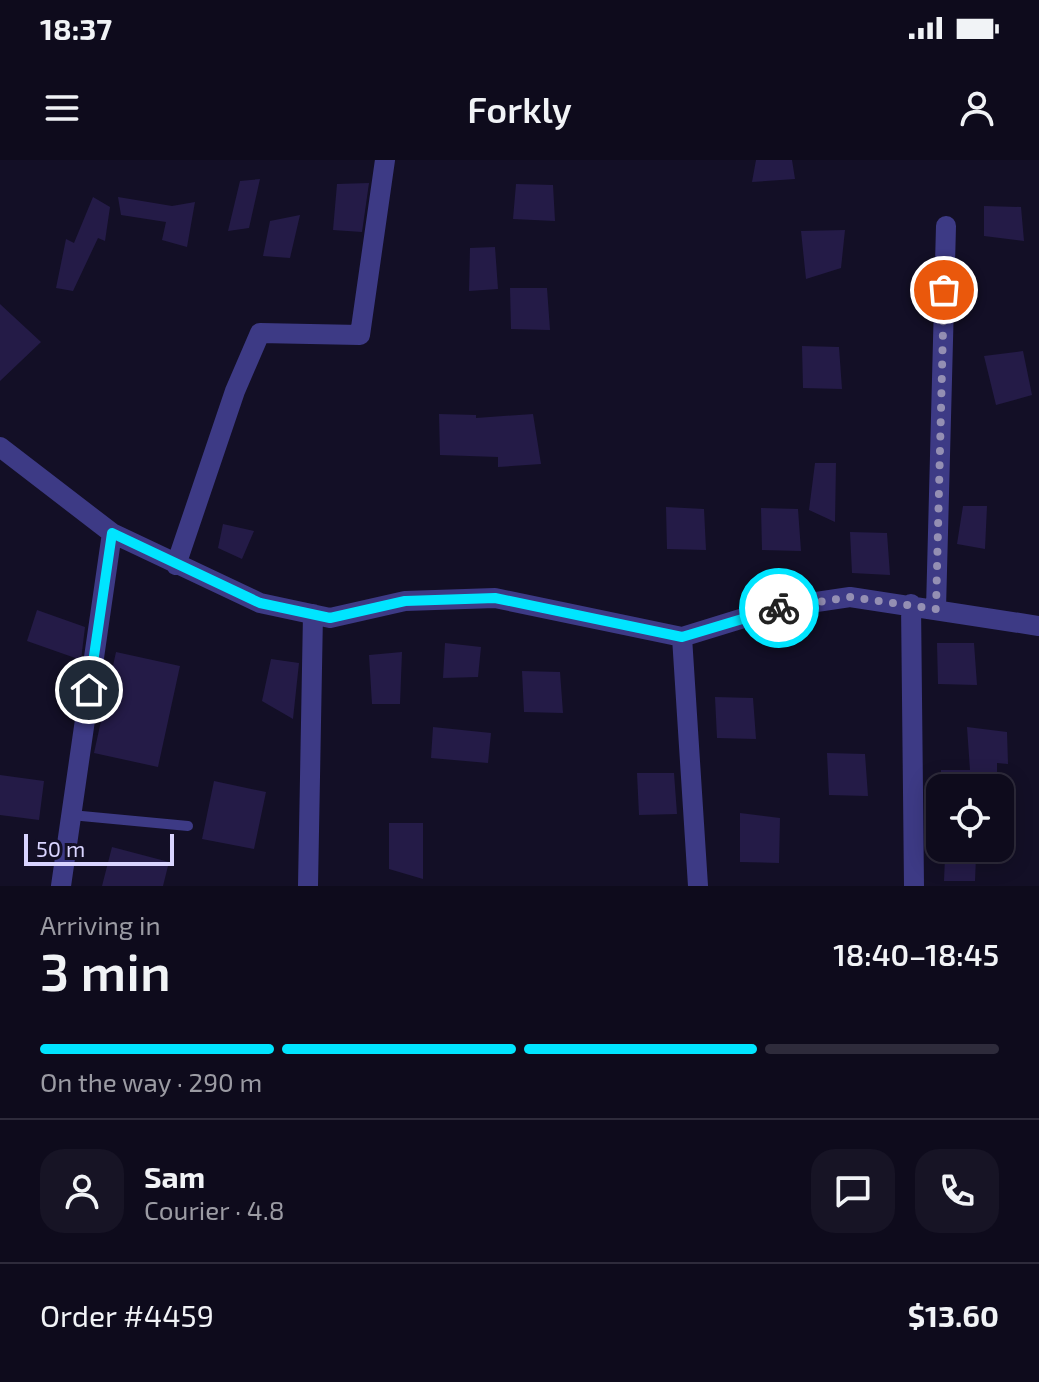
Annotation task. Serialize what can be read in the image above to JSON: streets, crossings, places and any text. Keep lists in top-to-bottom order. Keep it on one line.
{"scale_bar":"50 m","page":{"status":"18:37","header":"Forkly","scale":"50 m","heading":["3 min","Arriving in","18:40–18:45"],"panel":["Sam","Courier · 4.8","Order #4459","$13.60"],"bar":"On the way · 290 m"}}
